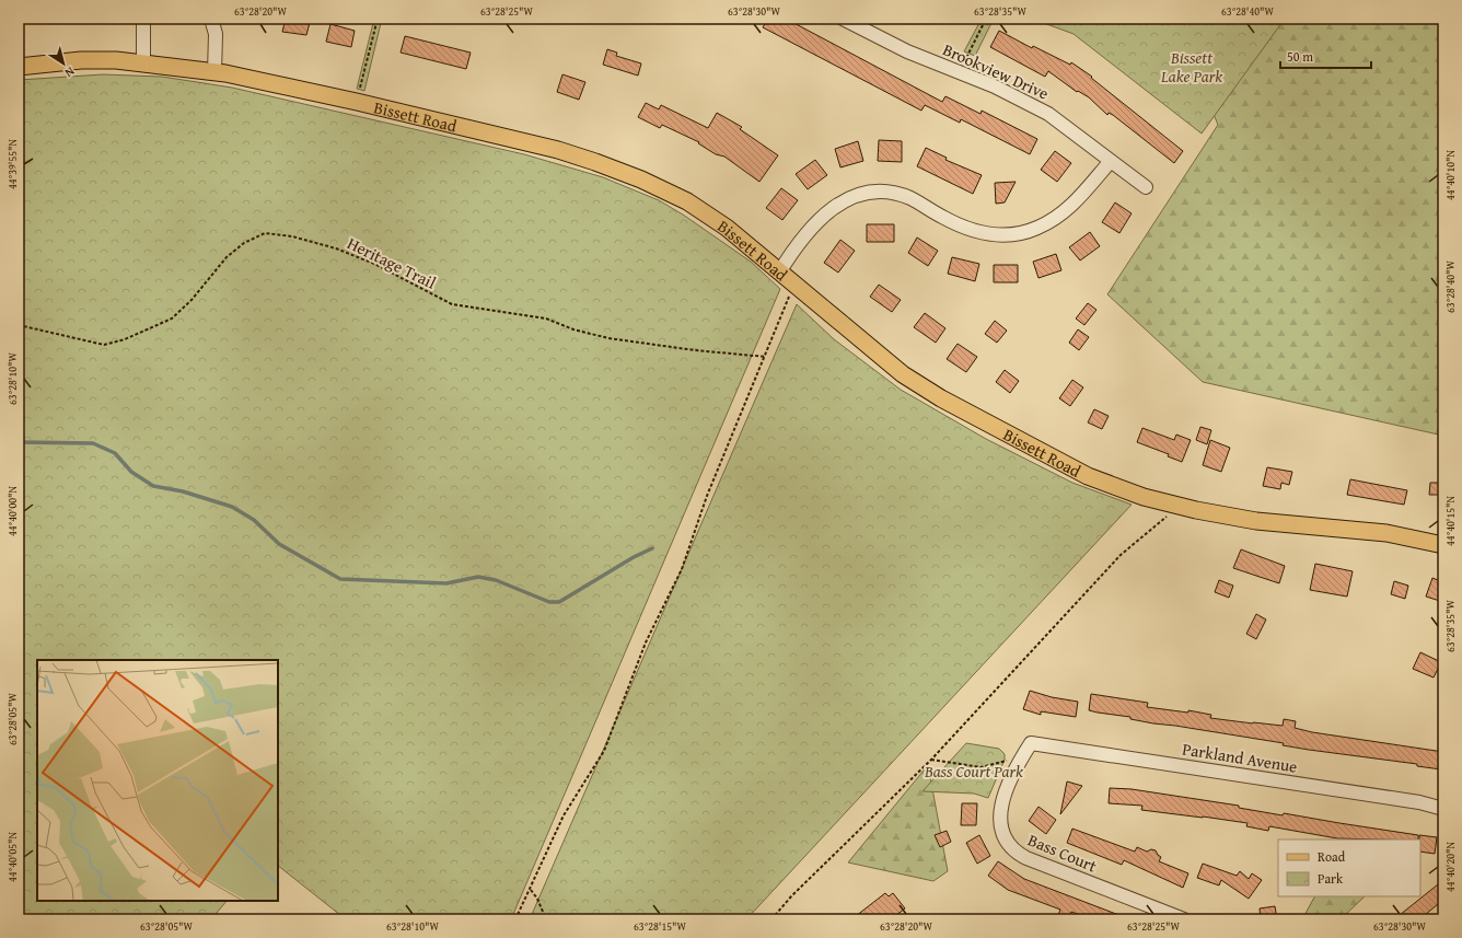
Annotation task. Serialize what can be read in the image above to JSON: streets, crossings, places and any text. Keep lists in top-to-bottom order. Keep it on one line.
{"streets":{"main road":["Bissett Road"],"street":["Brookview Drive","Parkland Avenue","Bass Court"],"path":["Heritage Trail"]},"crossings":[["Parkland Avenue","Bass Court"]],"parks":["Bissett Lake Park","Bass Court Park"],"legend":["Road","Park"],"scale_bar":"50 m","north":"bottom right","coordinates":["63°28'20\"W","63°28'25\"W","63°28'30\"W","63°28'35\"W","63°28'40\"W","44°39'55\"N","44°40'10\"N","63°28'10\"W","44°40'00\"N","44°40'15\"N","63°28'05\"W","44°40'05\"N","44°40'20\"N","63°28'15\"W"]}
